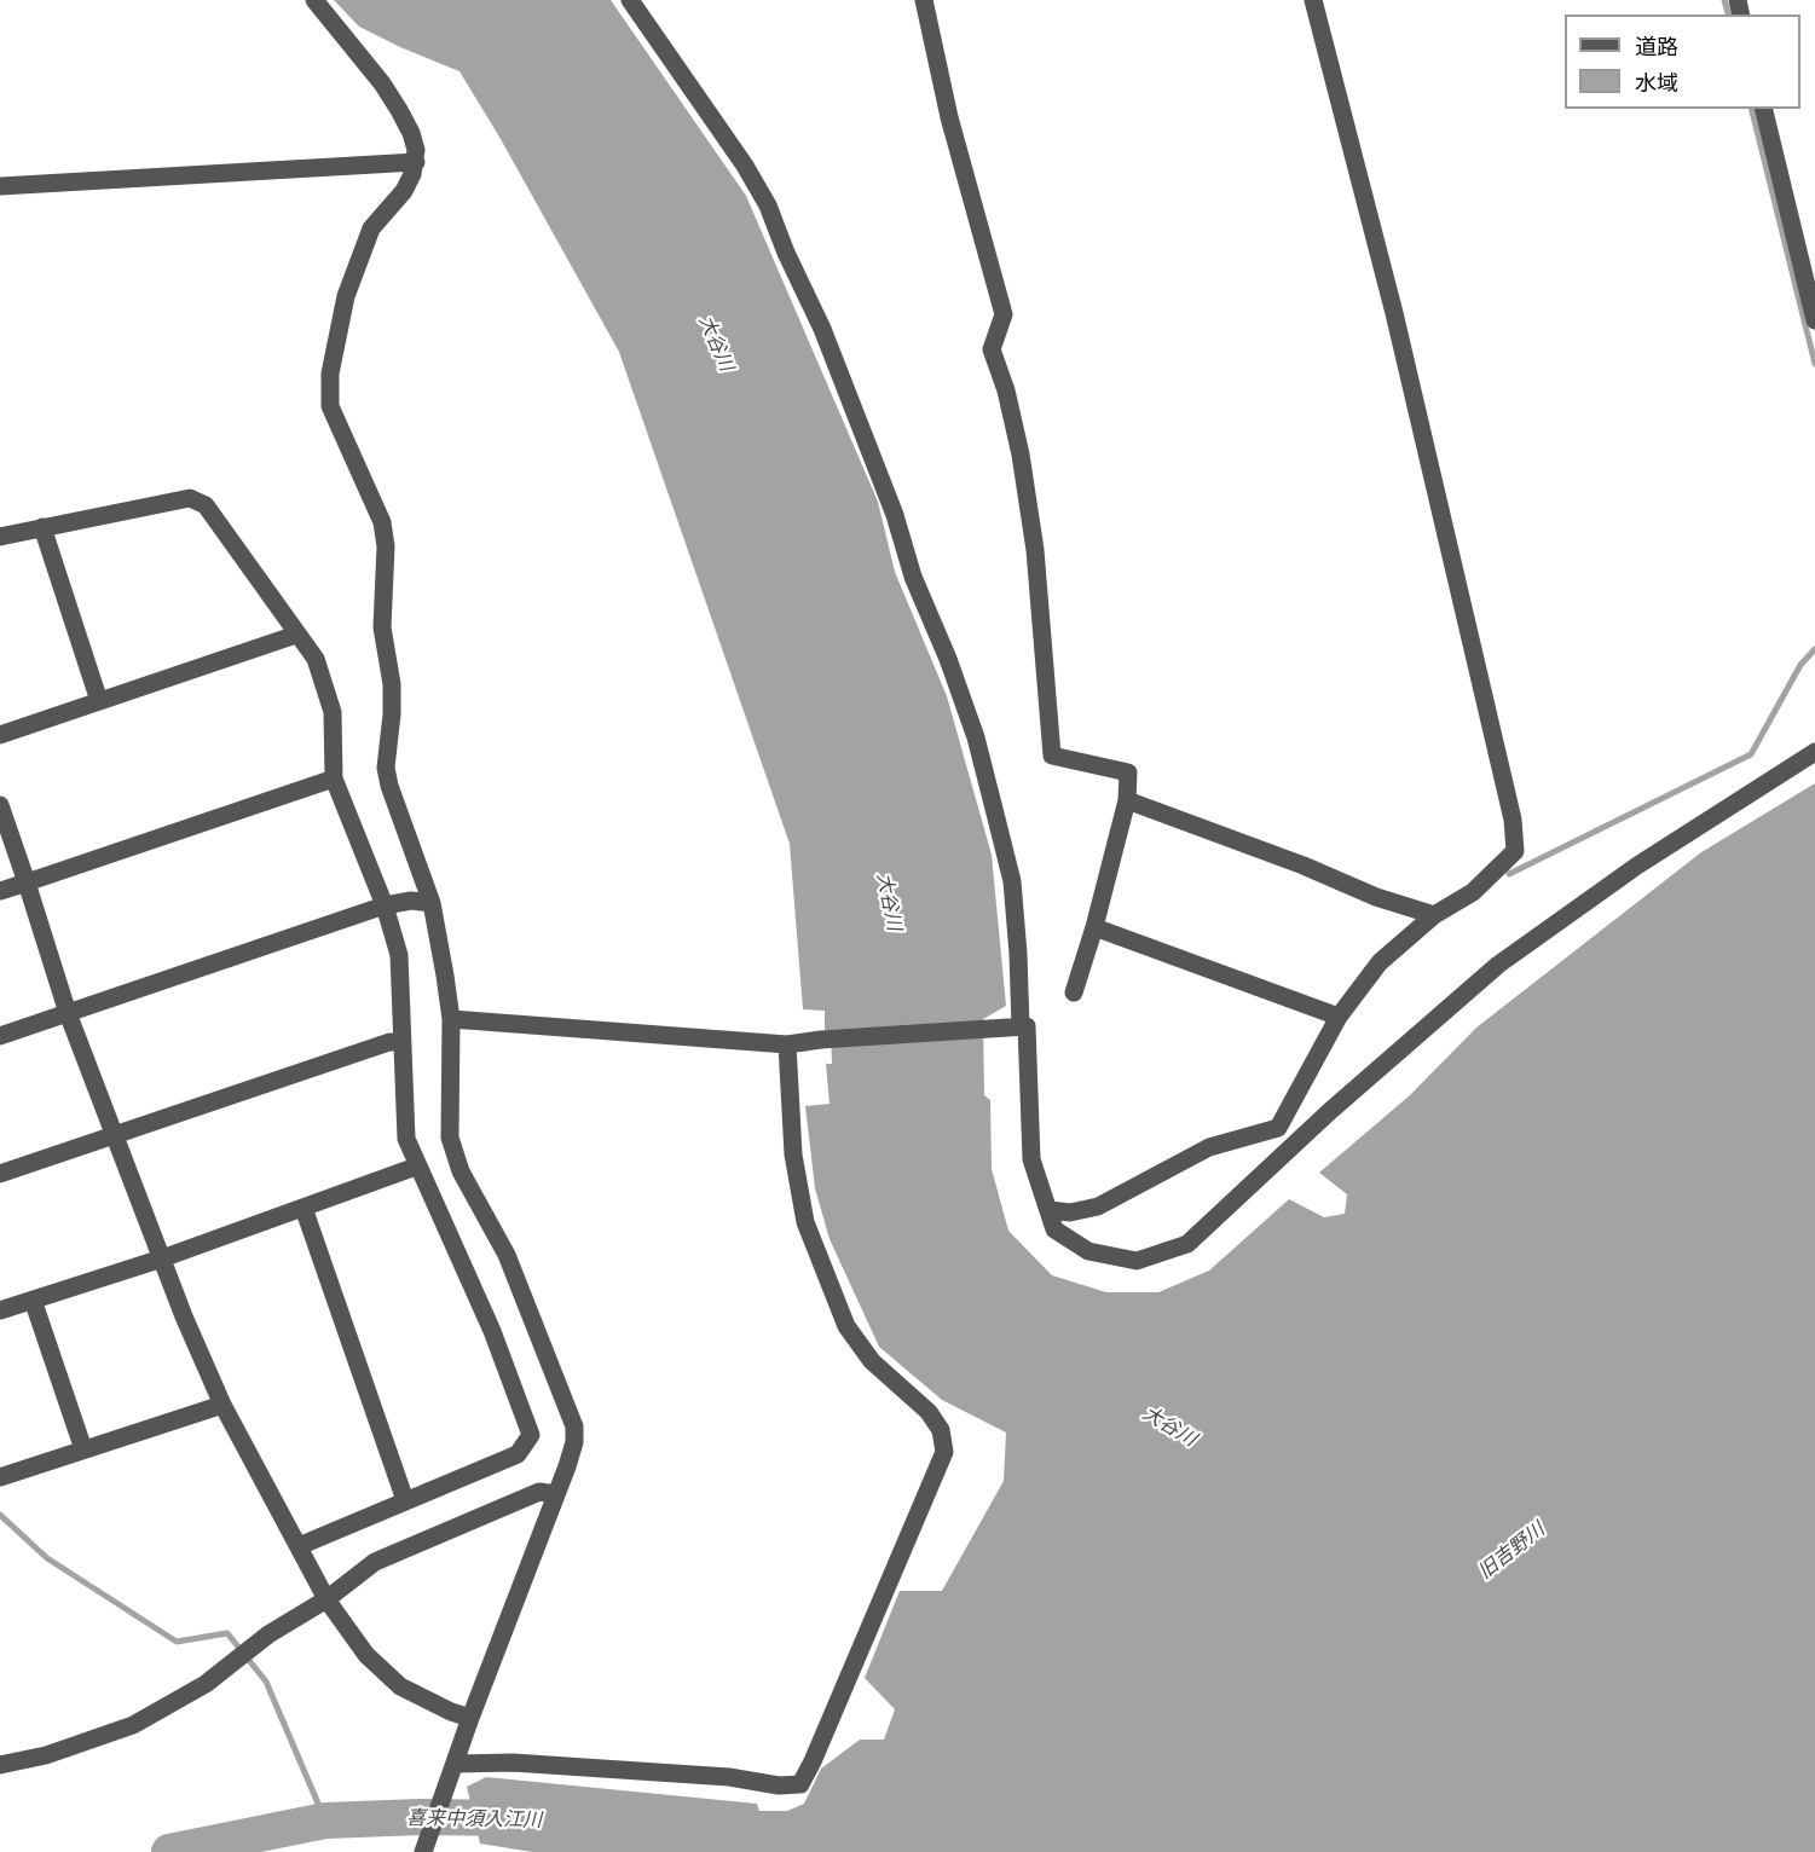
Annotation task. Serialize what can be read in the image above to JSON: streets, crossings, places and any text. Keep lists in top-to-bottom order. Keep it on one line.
{"water":["大谷川","旧吉野川","喜来中須入江川"],"legend":["道路","水域"]}
